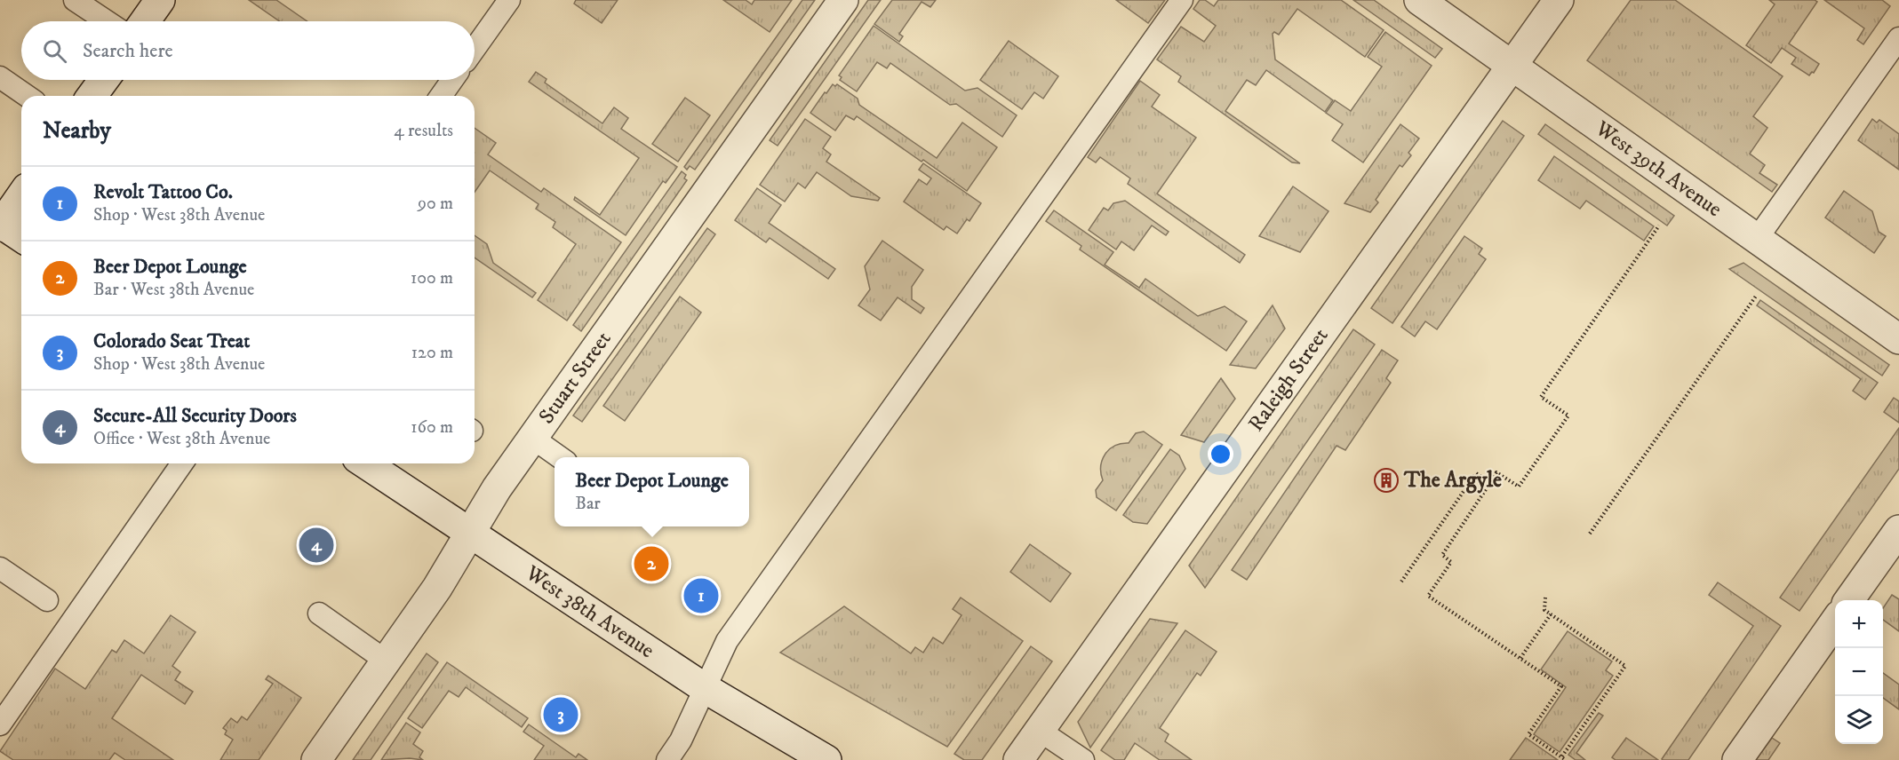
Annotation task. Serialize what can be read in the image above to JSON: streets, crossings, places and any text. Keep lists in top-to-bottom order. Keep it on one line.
{"streets":{"street":["West 39th Avenue","Stuart Street","Raleigh Street","West 38th Avenue"]},"crossings":[["West 39th Avenue","Raleigh Street"],["Stuart Street","West 38th Avenue"]],"places":{"building":["The Argyle"]},"page":{"search":"Search here","heading":["Nearby","4 results"],"list":[{"mark":"1","name":"Revolt Tattoo Co.","note":"Shop · West 38th Avenue","value":"90 m"},{"mark":"2","name":"Beer Depot Lounge","note":"Bar · West 38th Avenue","value":"100 m"},{"mark":"3","name":"Colorado Seat Treat","note":"Shop · West 38th Avenue","value":"120 m"},{"mark":"4","name":"Secure-All Security Doors","note":"Office · West 38th Avenue","value":"160 m"}],"popup":["Beer Depot Lounge","Bar"],"pins":["4","2","1","3"],"map_buttons":["+","−"]}}
